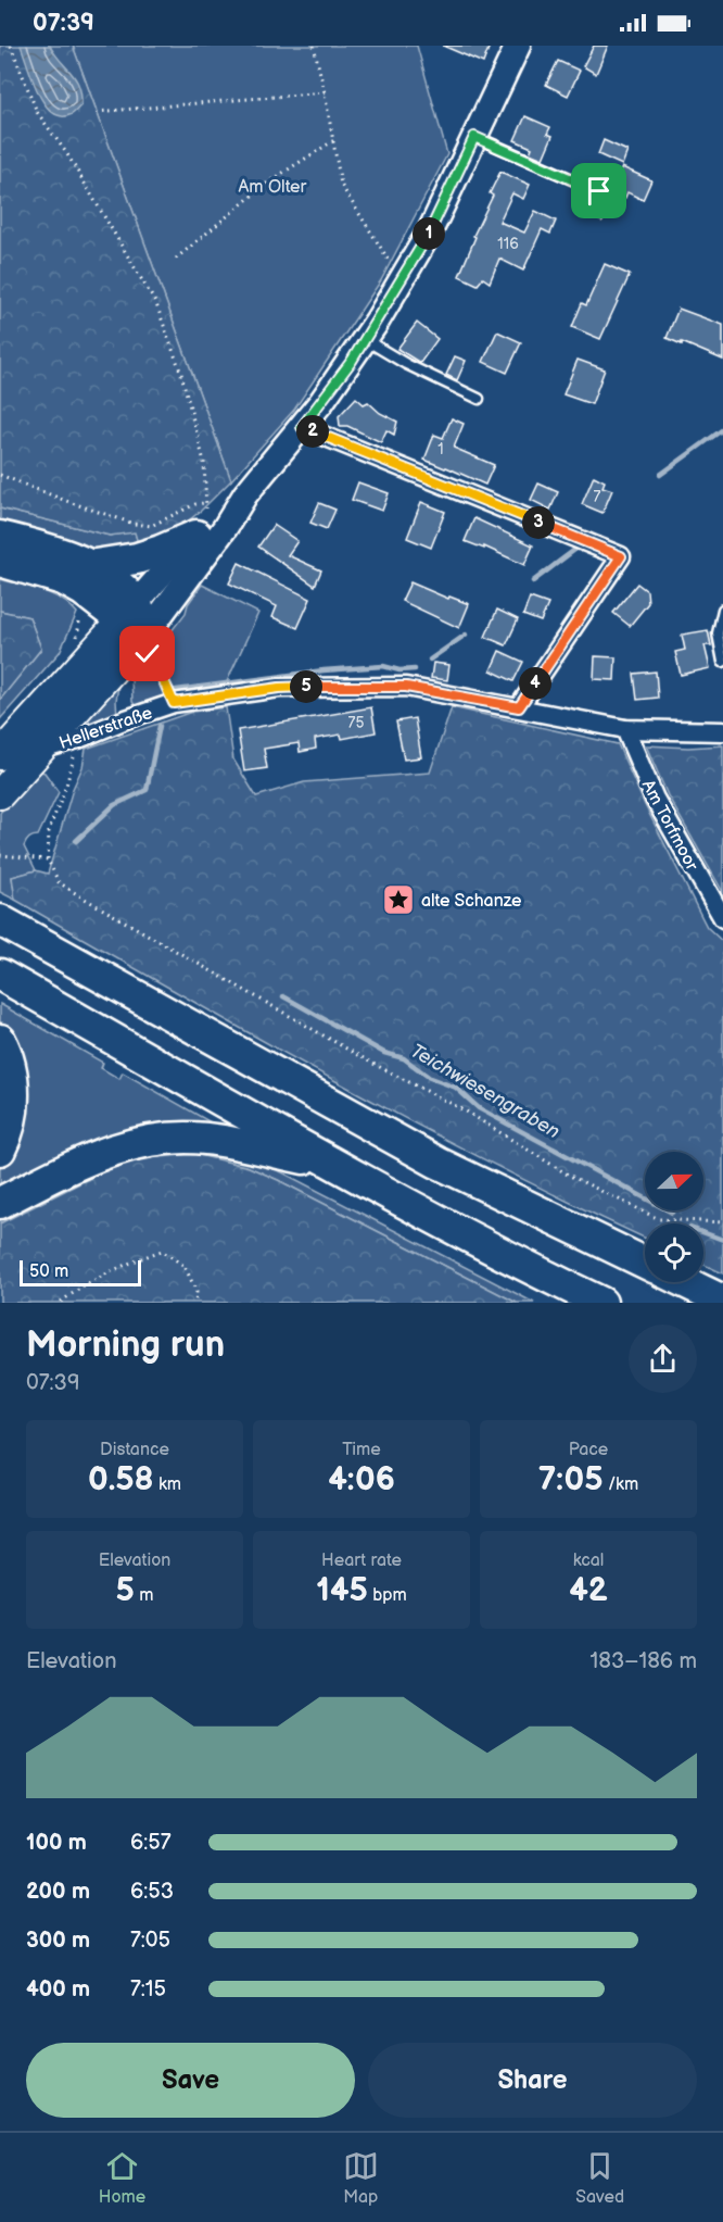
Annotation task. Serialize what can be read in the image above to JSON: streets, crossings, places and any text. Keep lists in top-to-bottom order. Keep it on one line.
{"streets":{"street":["Hellerstraße","Am Torfmoor"]},"crossings":[["Hellerstraße","Am Torfmoor"]],"water":["Teichwiesengraben"],"parks":["Am Olter"],"places":{"place":["alte Schanze"]},"house_numbers":["116","1","7","75"],"scale_bar":"50 m","north":"right","page":{"status":"07:39","pins":["1","2","3","4","5"],"scale":"50 m","heading":["Morning run","07:39"],"stats":[["Distance","0.58 km"],["Time","4:06"],["Pace","7:05 /km"],["Elevation","5 m"],["Heart rate","145 bpm"],["kcal","42"]],"chart":["Elevation","183–186 m"],"list":[{"name":"100 m","note":"6:57"},{"name":"200 m","note":"6:53"},{"name":"300 m","note":"7:05"},{"name":"400 m","note":"7:15"}],"buttons":["Save","Share"],"tabs":["Home","Map","Saved"]}}
